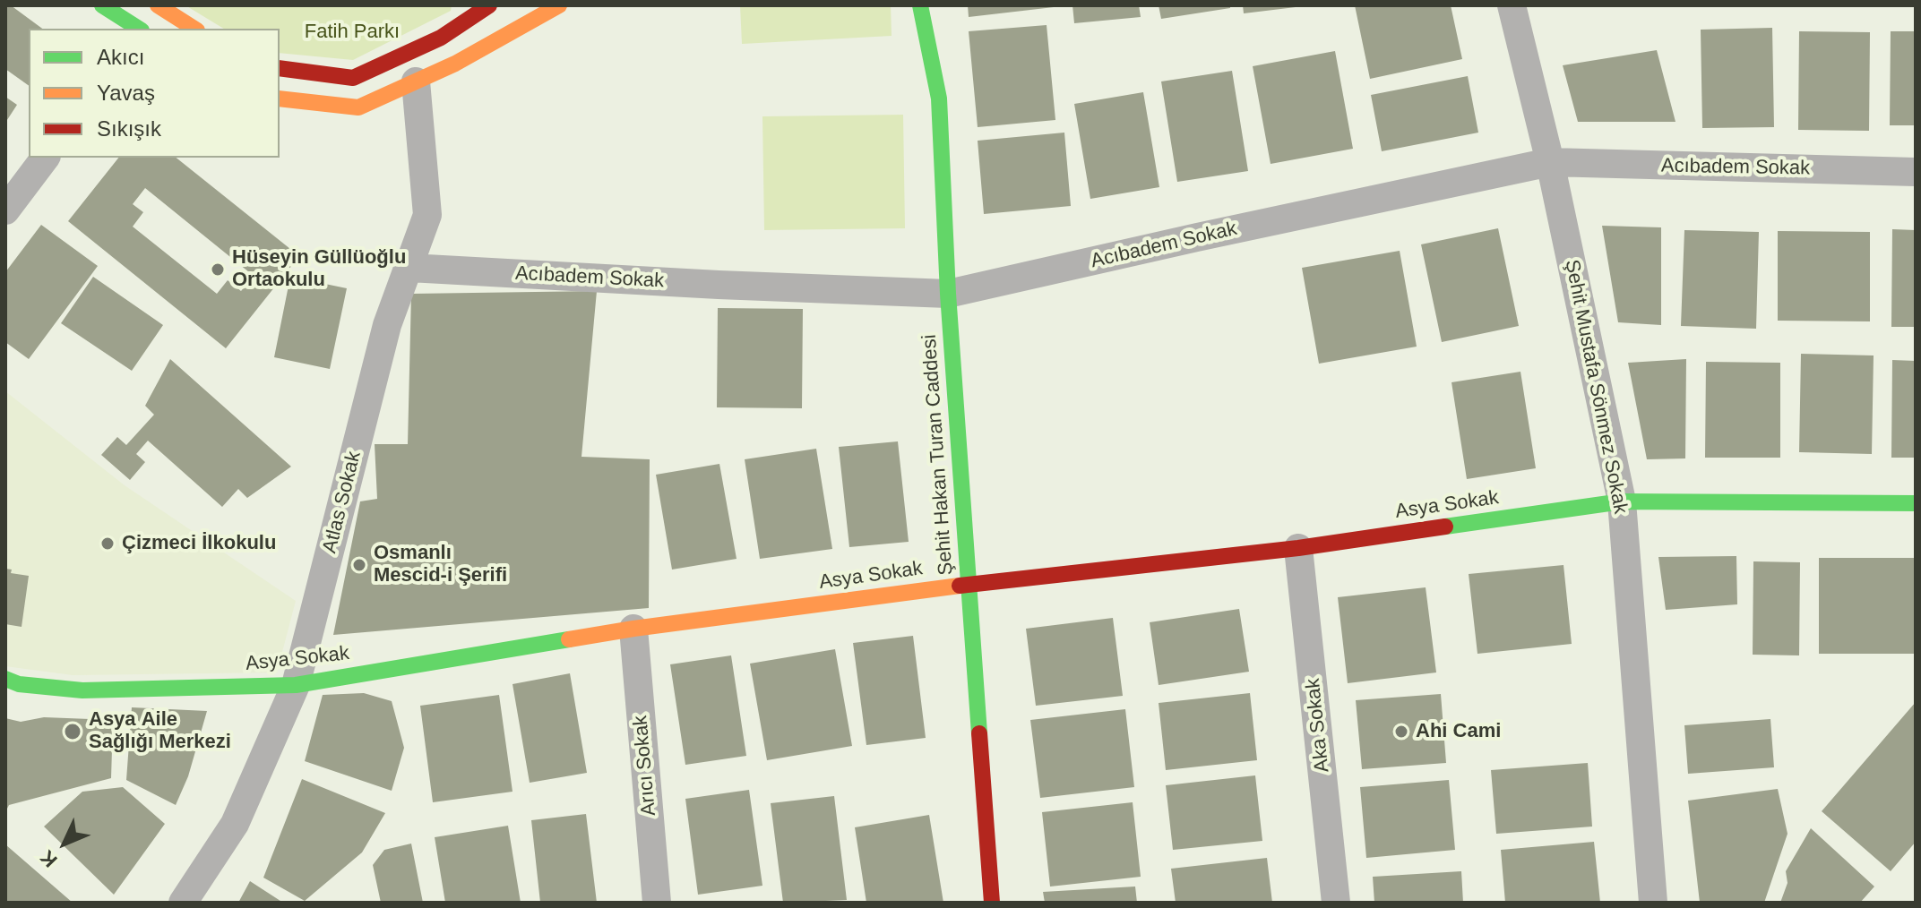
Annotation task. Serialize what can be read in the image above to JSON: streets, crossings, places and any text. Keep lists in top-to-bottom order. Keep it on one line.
{"streets":{"street":["Acıbadem Sokak","Şehit Mustafa Sönmez Sokak","Şehit Hakan Turan Caddesi","Atlas Sokak","Asya Sokak","Aka Sokak","Arıcı Sokak"]},"crossings":[["Acıbadem Sokak","Şehit Mustafa Sönmez Sokak"],["Acıbadem Sokak","Şehit Hakan Turan Caddesi"],["Acıbadem Sokak","Atlas Sokak"],["Şehit Mustafa Sönmez Sokak","Asya Sokak"],["Şehit Hakan Turan Caddesi","Asya Sokak"],["Atlas Sokak","Asya Sokak"],["Asya Sokak","Aka Sokak"],["Asya Sokak","Arıcı Sokak"]],"parks":["Fatih Parkı"],"places":["Hüseyin Güllüoğlu Ortaokulu","Çizmeci İlkokulu","Osmanlı Mescid-i Şerifi","Asya Aile Sağlığı Merkezi","Ahi Cami"],"legend":["Akıcı","Yavaş","Sıkışık"],"north":"bottom left"}
